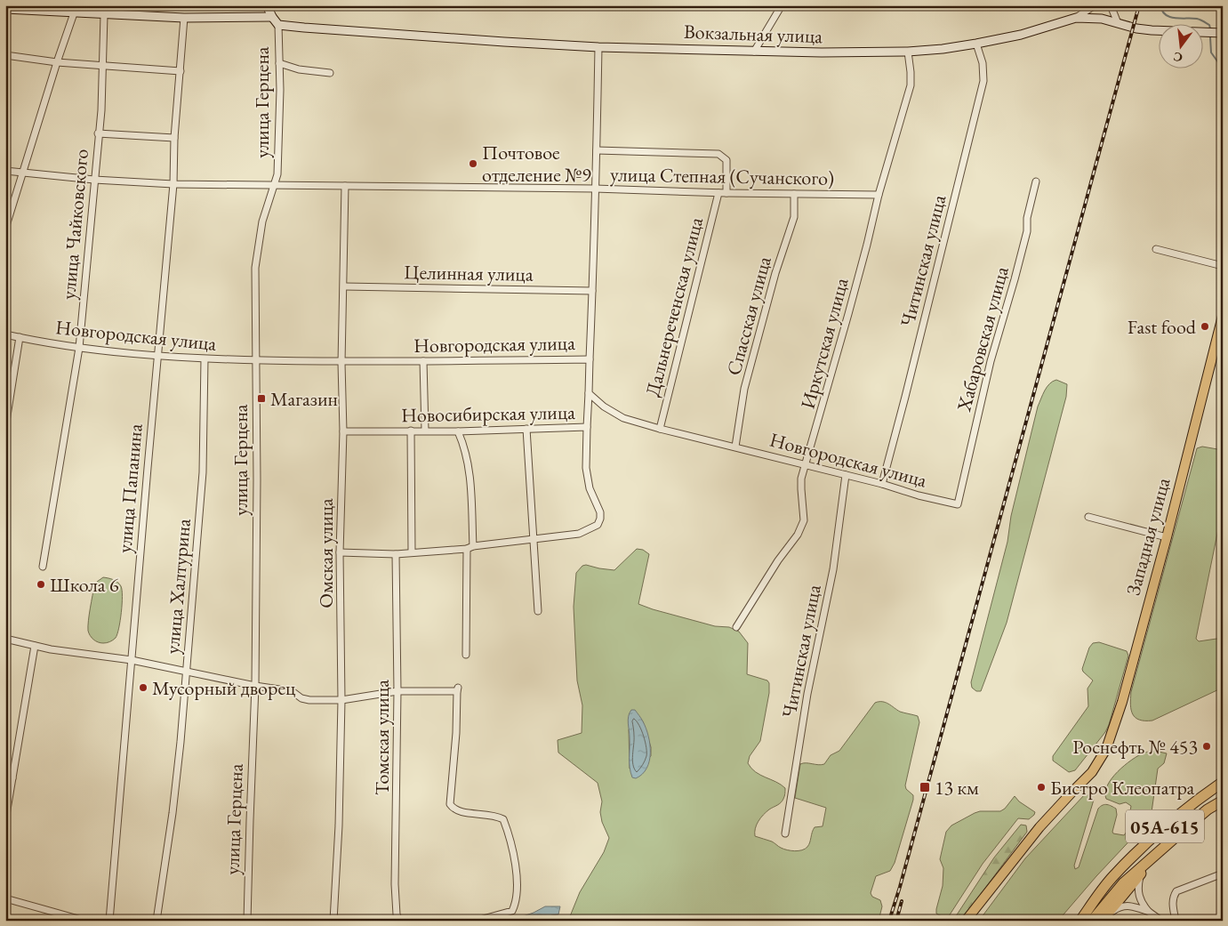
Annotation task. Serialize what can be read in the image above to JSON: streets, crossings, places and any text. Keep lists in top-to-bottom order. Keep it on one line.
{"streets":{"highway":["05А-615"],"main road":["Вокзальная улица","улица Герцена","Западная улица"],"street":["улица Степная (Сучанского)","улица Чайковского","Читинская улица","Целинная улица","Дальнереченская улица","Спасская улица","Новгородская улица","Хабаровская улица","Иркутская улица","Новосибирская улица","улица Папанина","Омская улица","улица Халтурина","Томская улица"]},"crossings":[["Вокзальная улица","улица Герцена"],["Вокзальная улица","Читинская улица"],["Вокзальная улица","Иркутская улица"],["улица Герцена","улица Степная (Сучанского)"],["улица Герцена","Новгородская улица"],["улица Степная (Сучанского)","улица Чайковского"],["улица Степная (Сучанского)","Дальнереченская улица"],["улица Степная (Сучанского)","Спасская улица"],["улица Степная (Сучанского)","Иркутская улица"],["улица Степная (Сучанского)","улица Папанина"],["улица Степная (Сучанского)","Омская улица"],["улица Чайковского","Новгородская улица"],["Читинская улица","Новгородская улица"],["Целинная улица","Омская улица"],["Дальнереченская улица","Новгородская улица"],["Спасская улица","Новгородская улица"],["Новгородская улица","Хабаровская улица"],["Новгородская улица","Иркутская улица"],["Новгородская улица","улица Папанина"],["Новгородская улица","Омская улица"],["Новгородская улица","улица Халтурина"],["Новосибирская улица","Омская улица"]],"places":{"other":["Почтовое отделение №9","Fast food","Школа 6","Мусорный дворец","Роснефть № 453","Бистро Клеопатра"],"transit":["Магазин","13 км"]},"north":"bottom"}
